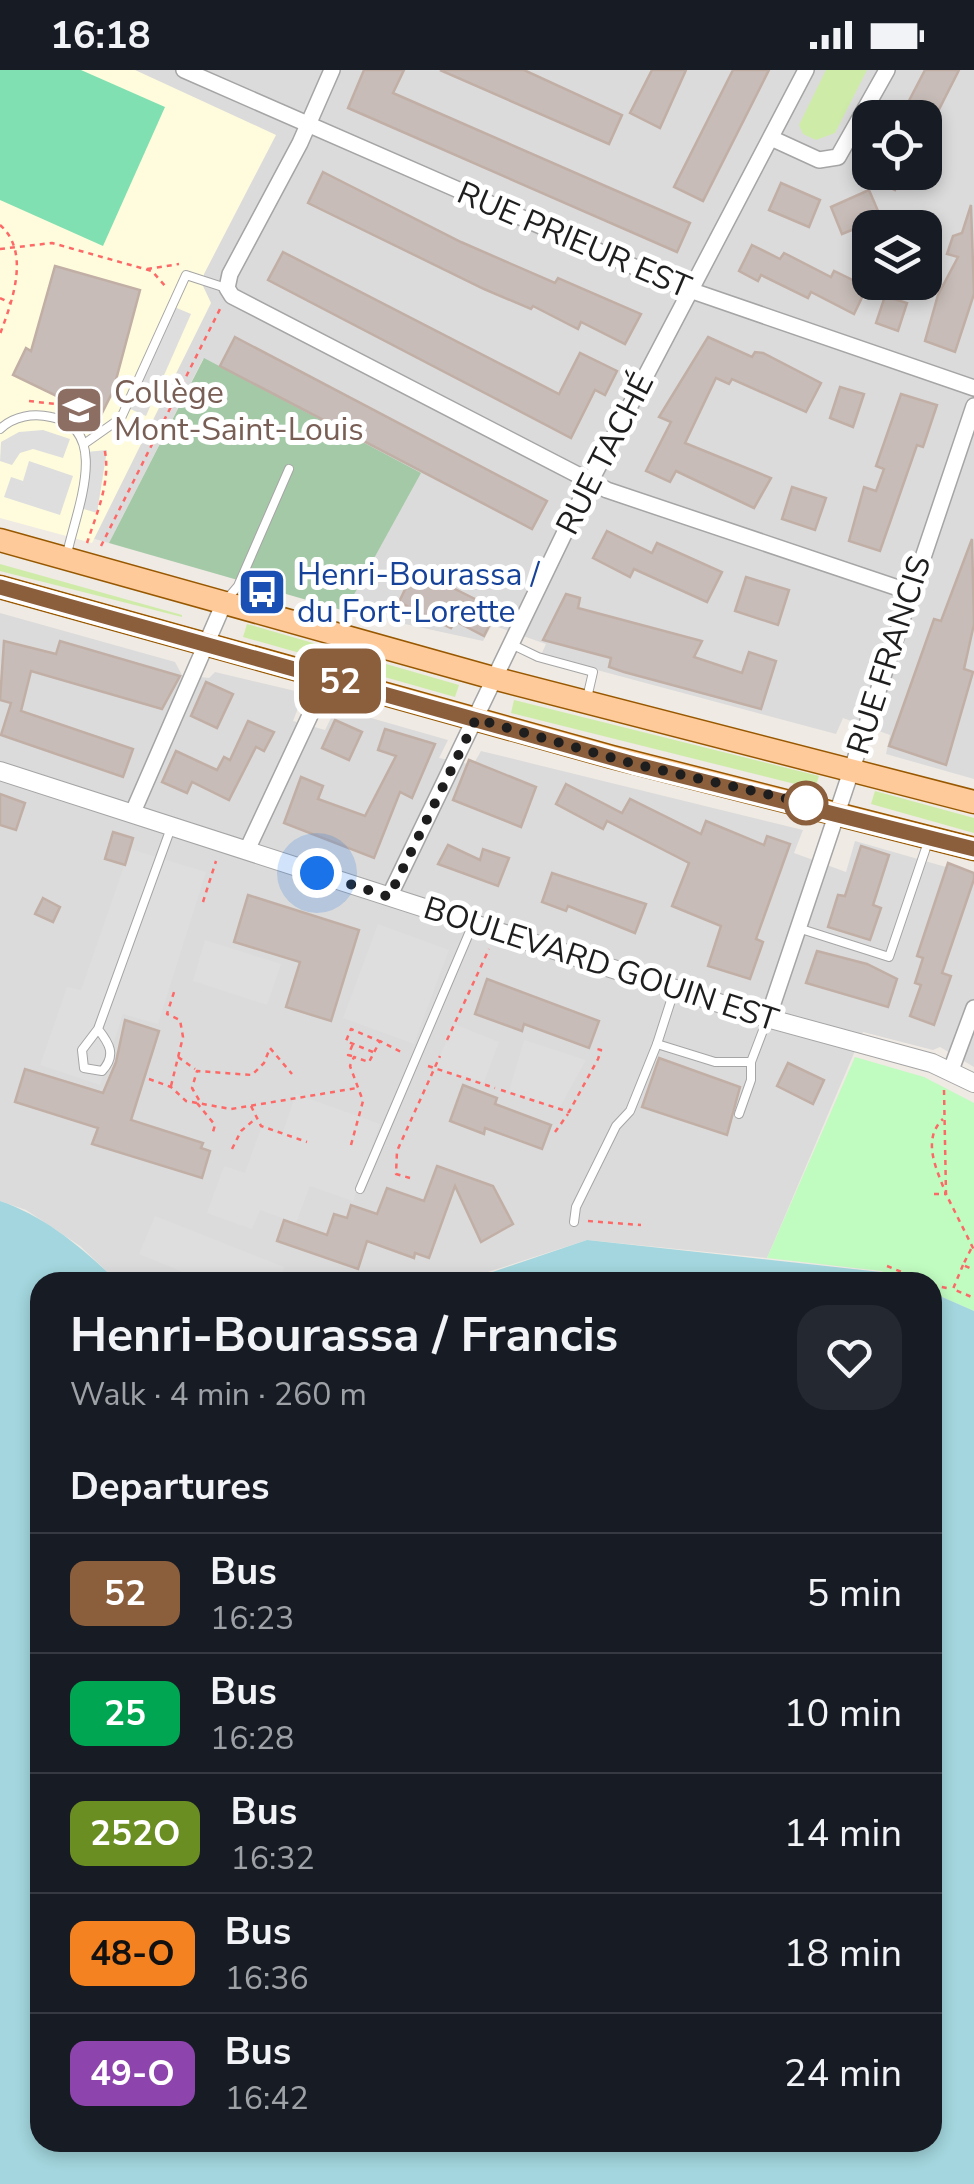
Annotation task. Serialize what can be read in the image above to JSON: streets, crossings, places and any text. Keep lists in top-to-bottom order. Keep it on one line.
{"streets":{"street":["RUE PRIEUR EST","RUE TACHÉ","RUE FRANCIS","BOULEVARD GOUIN EST"]},"crossings":[["RUE PRIEUR EST","RUE TACHÉ"],["RUE TACHÉ","BOULEVARD GOUIN EST"],["RUE FRANCIS","BOULEVARD GOUIN EST"]],"places":{"school or university":["Collège Mont-Saint-Louis"],"bus stop":["Henri-Bourassa / du Fort-Lorette"]},"lines":["bus line 52"],"page":{"status":"16:18","on_map":"52","heading":[["Henri-Bourassa / Francis","Walk · 4 min · 260 m"],"Departures"],"list":[{"mark":"52","name":"Bus","note":"16:23","value":"5 min"},{"mark":"25","name":"Bus","note":"16:28","value":"10 min"},{"mark":"252O","name":"Bus","note":"16:32","value":"14 min"},{"mark":"48-O","name":"Bus","note":"16:36","value":"18 min"},{"mark":"49-O","name":"Bus","note":"16:42","value":"24 min"}]}}
